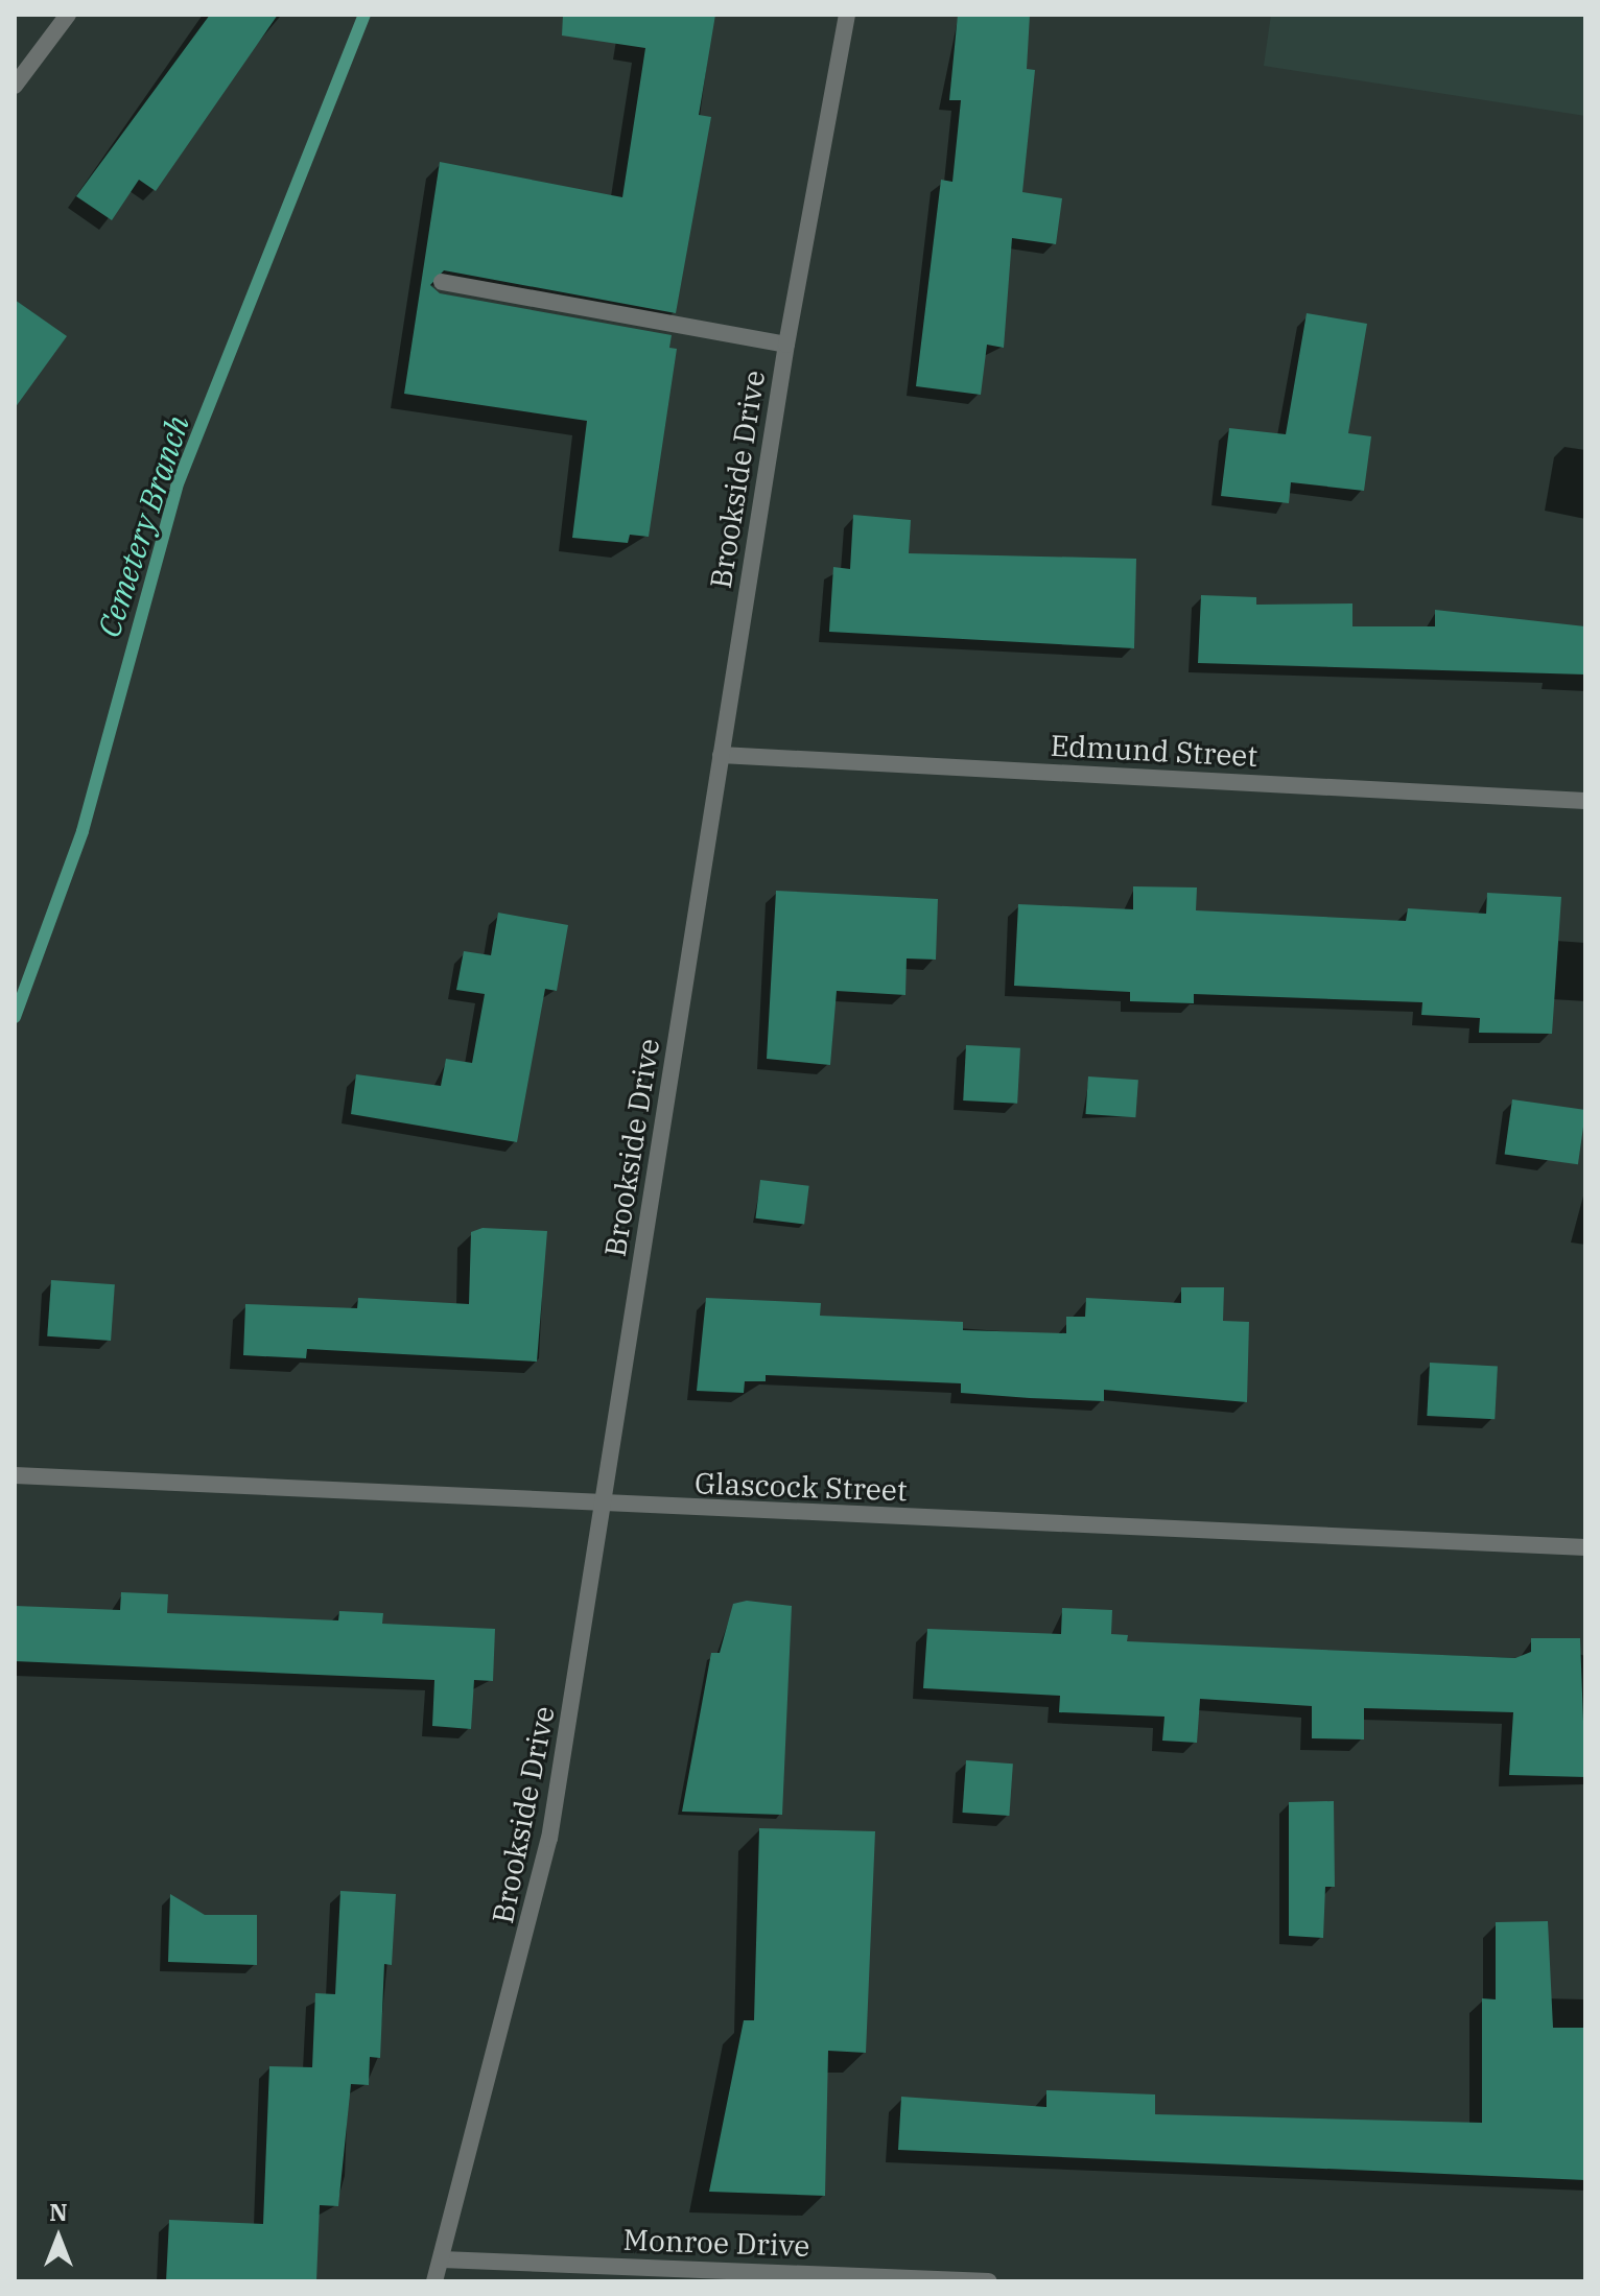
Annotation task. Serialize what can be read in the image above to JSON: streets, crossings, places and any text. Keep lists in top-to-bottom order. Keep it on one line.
{"streets":{"street":["Brookside Drive","Edmund Street","Glascock Street","Monroe Drive"]},"crossings":[["Brookside Drive","Edmund Street"],["Brookside Drive","Glascock Street"],["Brookside Drive","Monroe Drive"]],"water":["Cemetery Branch"],"north":"top"}
